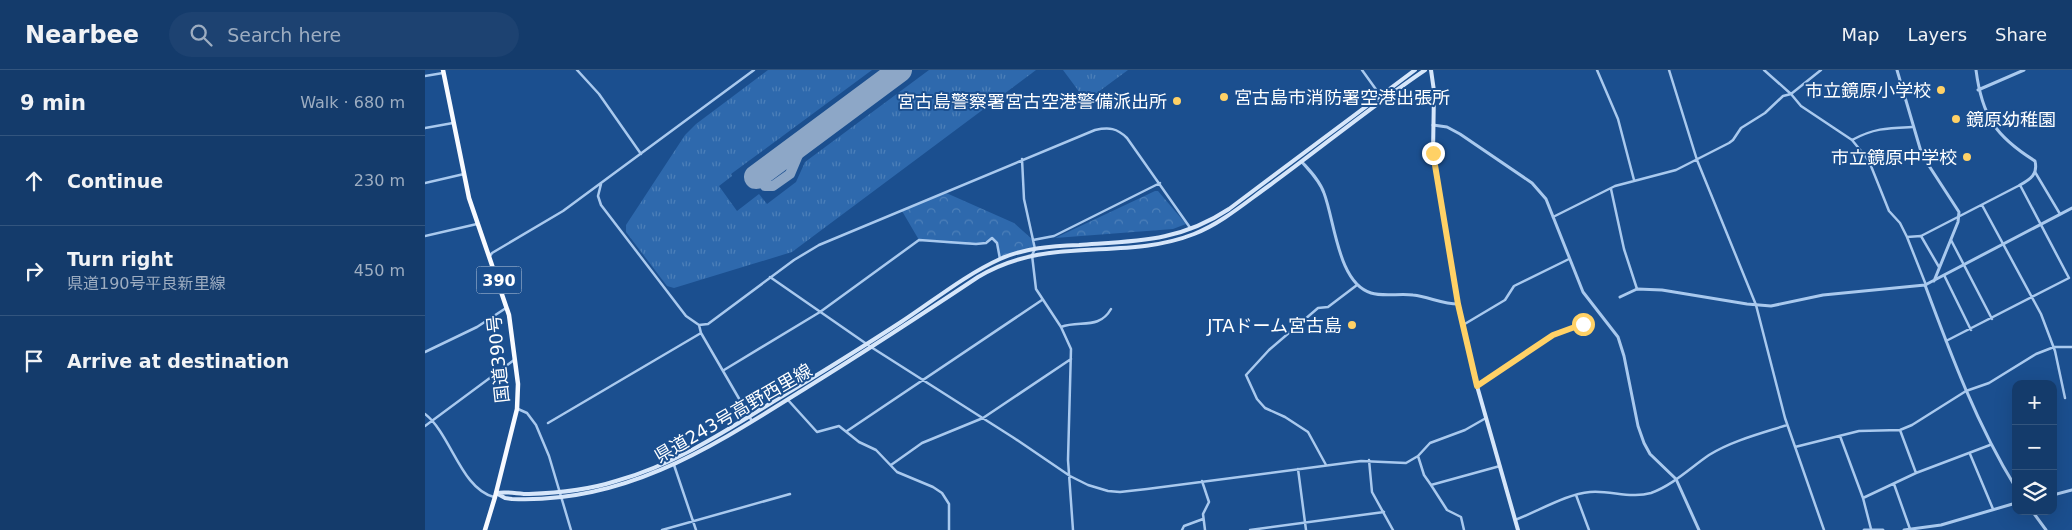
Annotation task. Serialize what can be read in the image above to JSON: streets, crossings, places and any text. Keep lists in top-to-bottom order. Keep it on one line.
{"streets":{"highway":["390","国道390号"],"main road":["県道243号高野西里線"]},"crossings":[["国道390号","県道243号高野西里線"]],"places":["市立鏡原小学校","宮古島市消防署空港出張所","宮古島警察署宮古空港警備派出所","鏡原幼稚園","市立鏡原中学校","JTAドーム宮古島"],"page":{"header":"Nearbee","search":"Search here","nav":["Map","Layers","Share"],"heading":["9 min","Walk · 680 m"],"list":[["Continue","230 m"],["Turn right","県道190号平良新里線","450 m"],"Arrive at destination"],"map_buttons":["+","−"]}}
